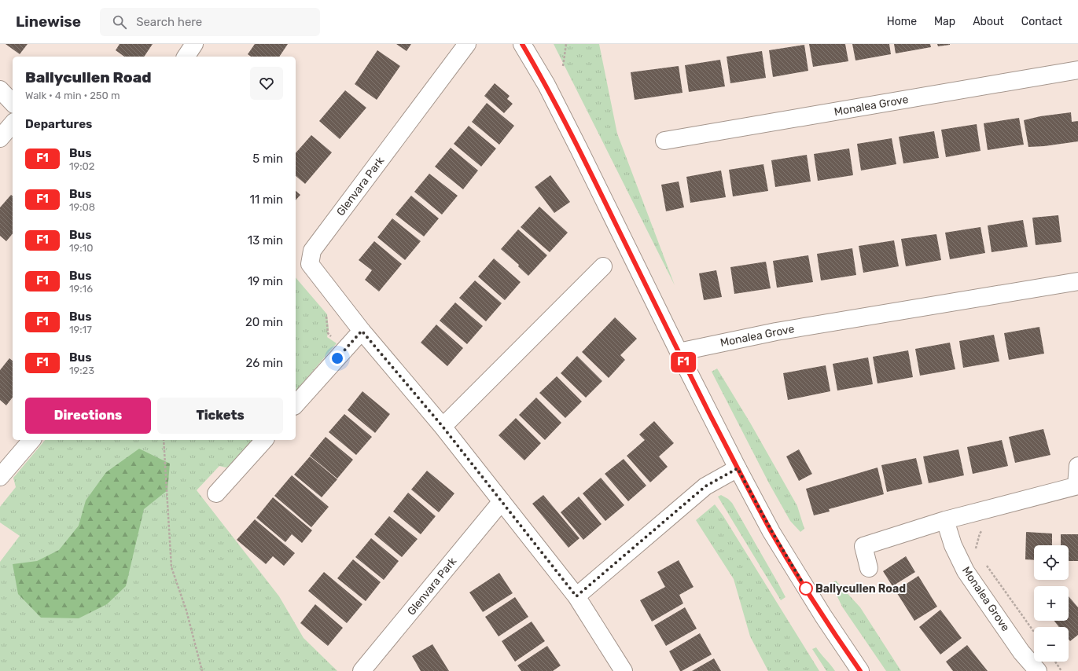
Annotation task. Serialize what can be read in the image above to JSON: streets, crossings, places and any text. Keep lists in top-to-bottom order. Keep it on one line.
{"streets":{"street":["Monalea Grove","Glenvara Park"]},"places":["Ballycullen Road"],"lines":["bus line F1"],"page":{"header":"Linewise","search":"Search here","nav":["Home","Map","About","Contact"],"on_map":"F1","heading":[["Ballycullen Road","Walk · 4 min · 250 m"],"Departures"],"list":[{"mark":"F1","name":"Bus","note":"19:02","value":"5 min"},{"mark":"F1","name":"Bus","note":"19:08","value":"11 min"},{"mark":"F1","name":"Bus","note":"19:10","value":"13 min"},{"mark":"F1","name":"Bus","note":"19:16","value":"19 min"},{"mark":"F1","name":"Bus","note":"19:17","value":"20 min"},{"mark":"F1","name":"Bus","note":"19:23","value":"26 min"}],"buttons":["Directions","Tickets"],"map_buttons":["+","−"]}}
